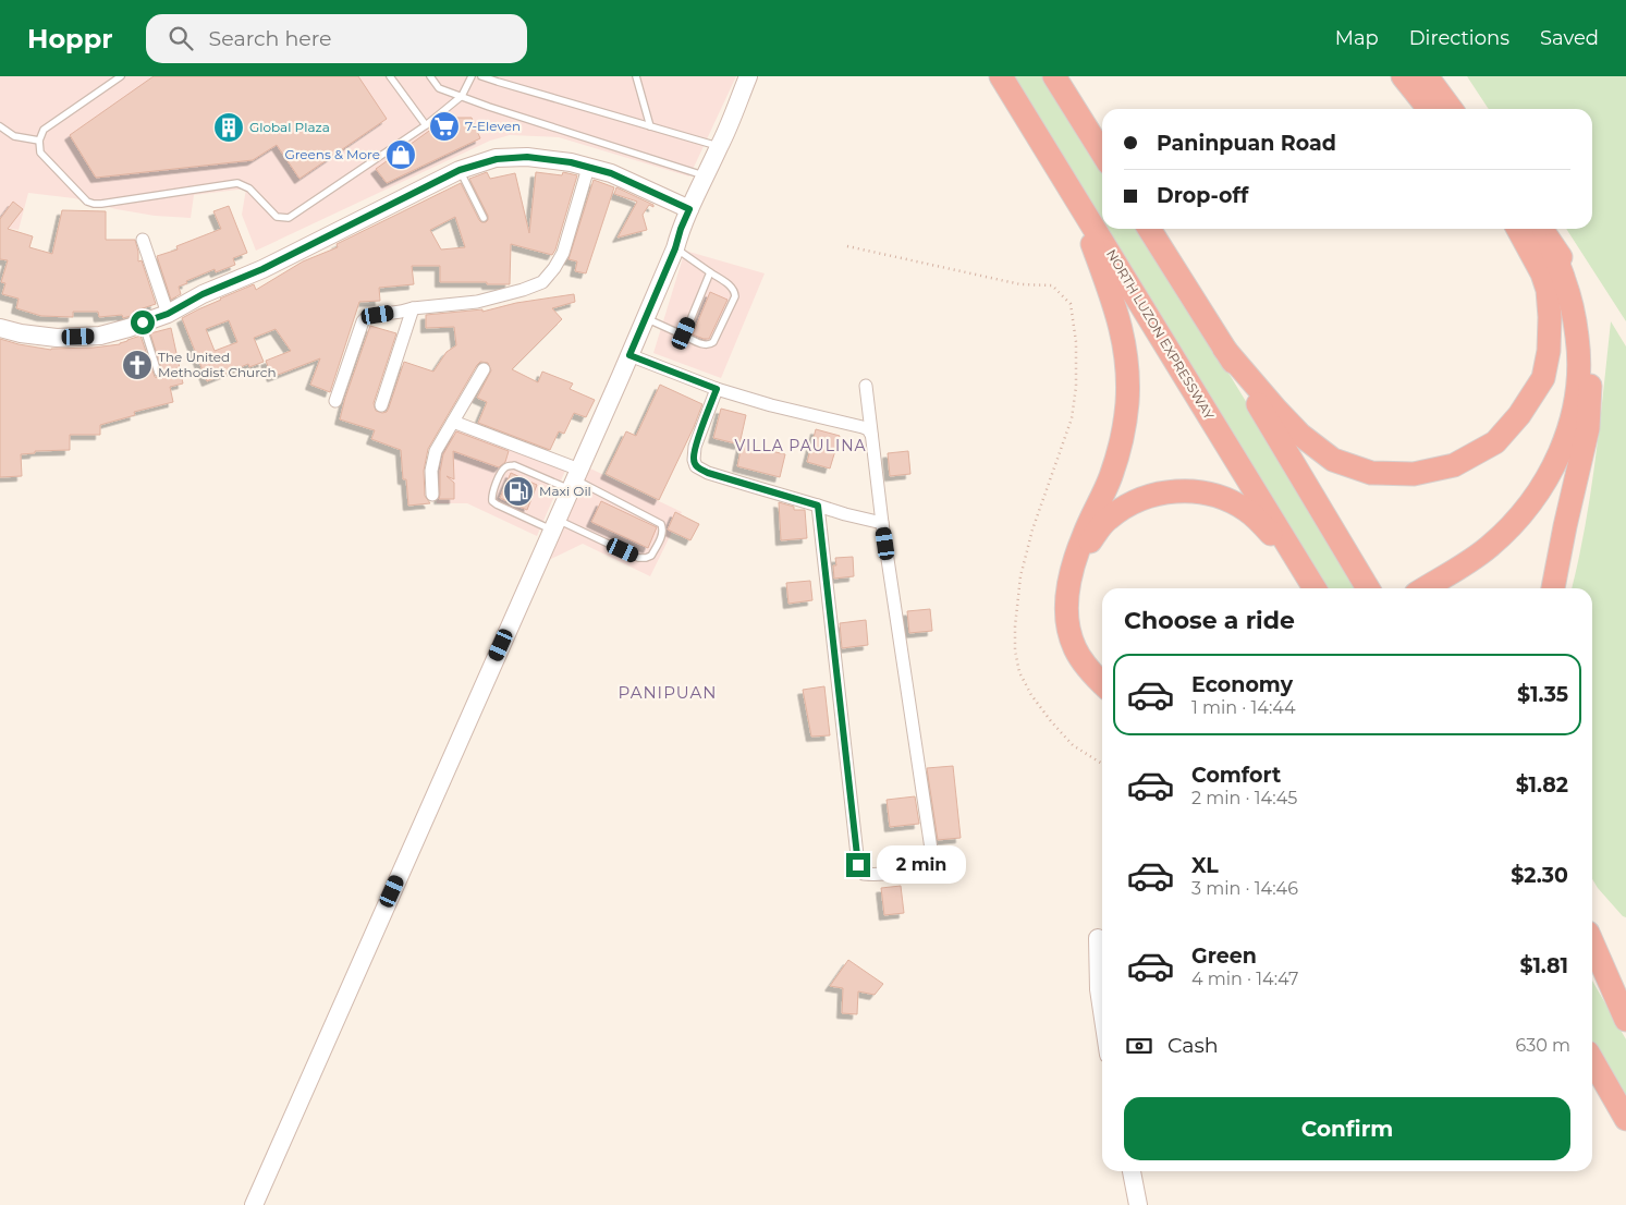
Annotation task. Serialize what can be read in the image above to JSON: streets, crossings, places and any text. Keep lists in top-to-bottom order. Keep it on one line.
{"streets":{"highway":["NORTH LUZON EXPRESSWAY"]},"districts":["VILLA PAULINA","PANIPUAN"],"places":{"supermarket":["7-Eleven"],"building":["Global Plaza"],"shop":["Greens & More"],"church":["The United Methodist Church"],"fuel station":["Maxi Oil"]},"page":{"header":"Hoppr","search":"Search here","nav":["Map","Directions","Saved"],"banner":["Paninpuan Road","Drop-off"],"heading":"Choose a ride","list":[{"name":"Economy","note":"1 min · 14:44","value":"$1.35"},{"name":"Comfort","note":"2 min · 14:45","value":"$1.82"},{"name":"XL","note":"3 min · 14:46","value":"$2.30"},{"name":"Green","note":"4 min · 14:47","value":"$1.81"}],"bubble":"2 min","pay":["Cash","630 m"],"buttons":"Confirm"}}
